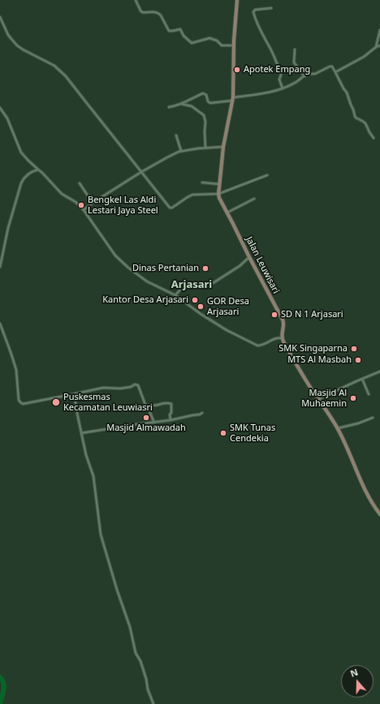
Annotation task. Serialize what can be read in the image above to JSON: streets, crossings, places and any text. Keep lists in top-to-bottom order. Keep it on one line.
{"streets":{"main road":["Jalan Leuwisari"]},"districts":["Arjasari"],"places":["Apotek Empang","Bengkel Las Aldi Lestari Jaya Steel","Dinas Pertanian","Kantor Desa Arjasari","GOR Desa Arjasari","SD N 1 Arjasari","SMK Singaparna","MTS Al Masbah","Masjid Al Muhaemin","Puskesmas Kecamatan Leuwiasri","Masjid Almawadah","SMK Tunas Cendekia"],"north":"top"}
